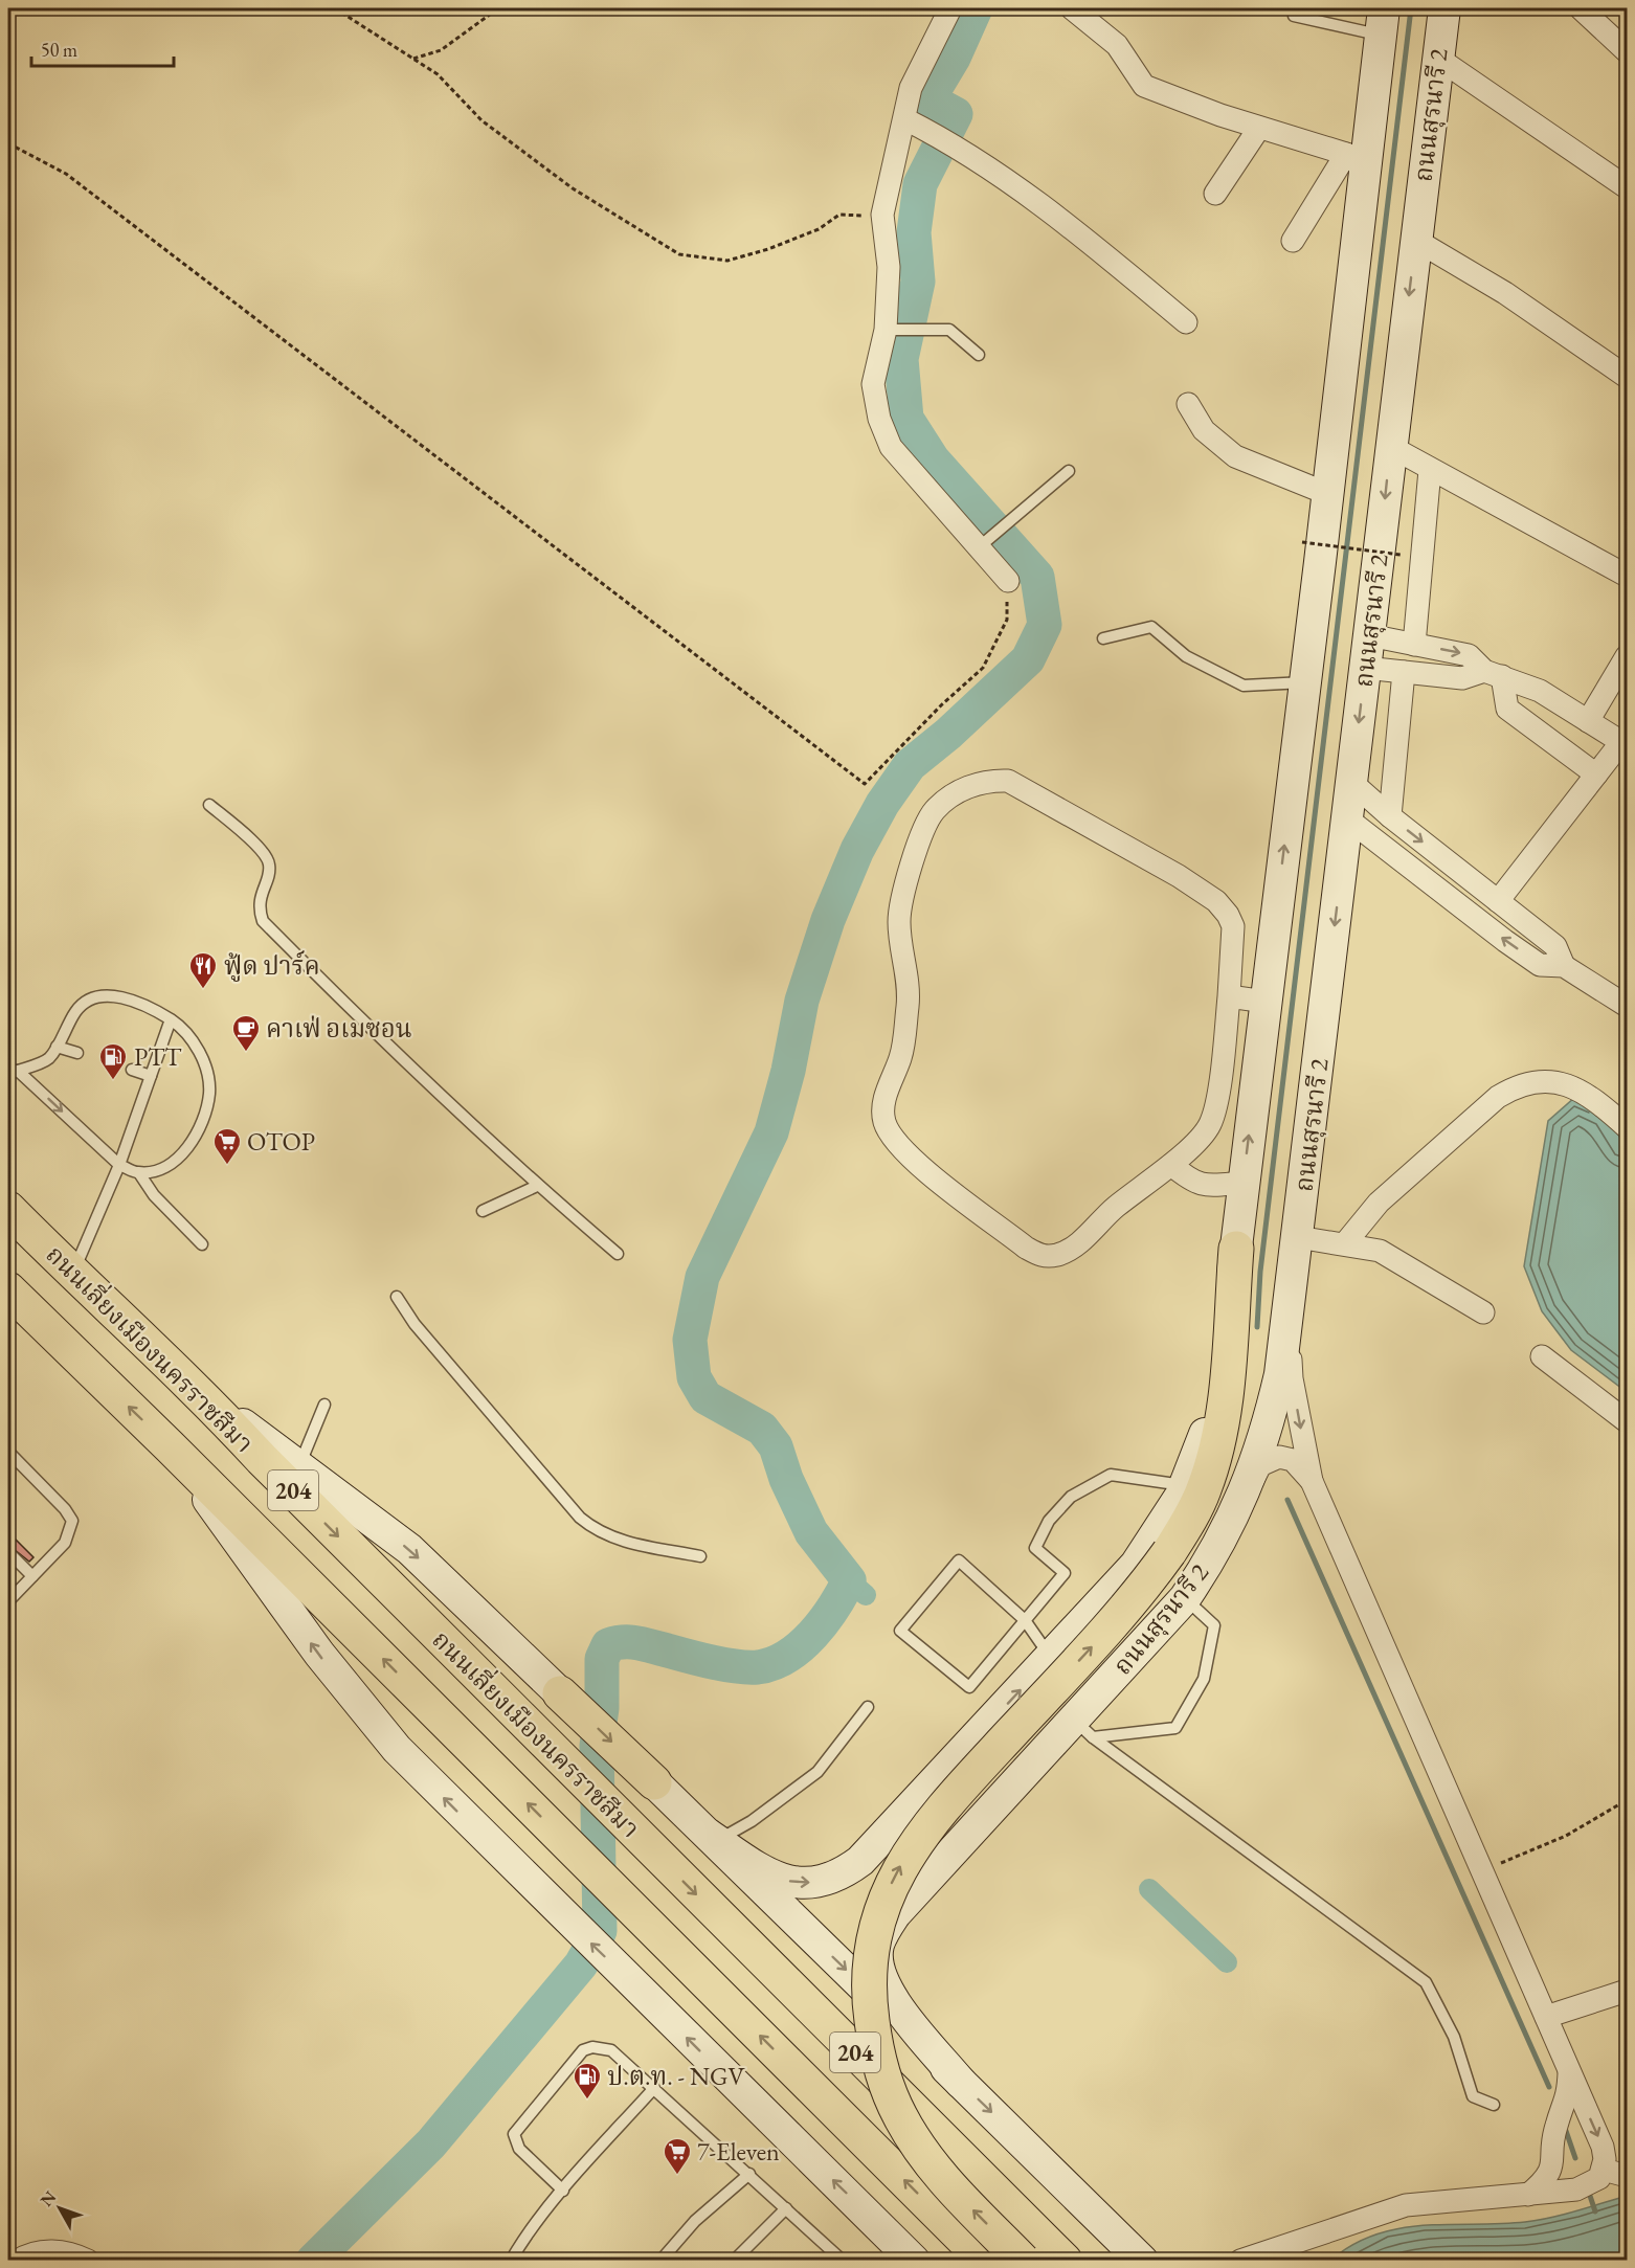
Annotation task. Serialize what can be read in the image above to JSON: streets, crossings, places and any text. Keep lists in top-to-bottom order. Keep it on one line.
{"streets":{"highway":["ถนนเลี่ยงเมืองนครราชสีมา","204"],"main road":["ถนนสุรนารี 2"]},"places":{"restaurant":["ฟู้ด ปาร์ค"],"cafe":["คาเฟ่ อเมซอน"],"fuel station":["PTT","ป.ต.ท. - NGV"],"supermarket":["OTOP","7-Eleven"]},"scale_bar":"50 m","north":"top left"}
